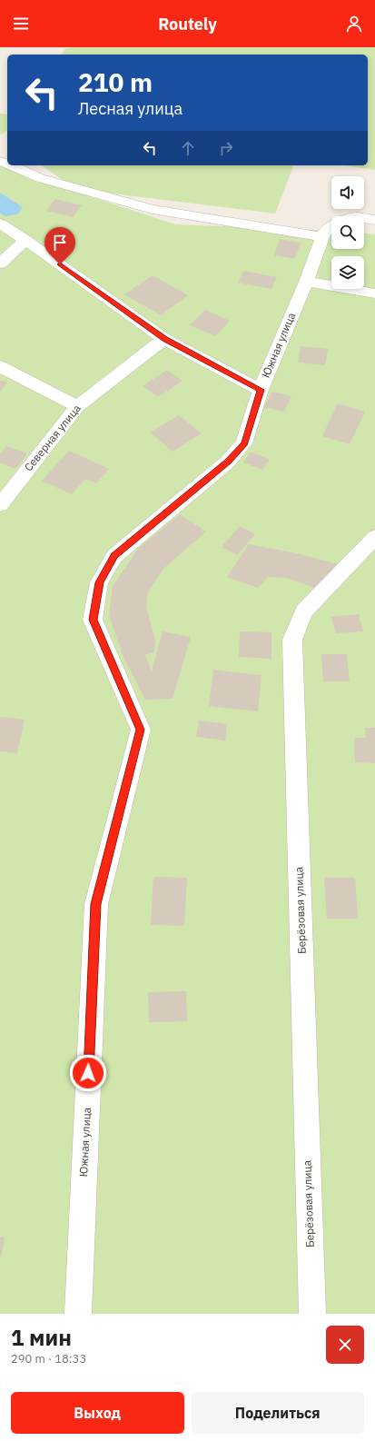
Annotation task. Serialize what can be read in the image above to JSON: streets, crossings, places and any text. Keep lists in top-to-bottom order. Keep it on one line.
{"streets":{"street":["Южная улица","Северная улица","Берёзовая улица"]},"page":{"header":"Routely","turn":["210 m","Лесная улица"],"heading":["1 мин","290 m · 18:33"],"buttons":["Выход","Поделиться"]}}
